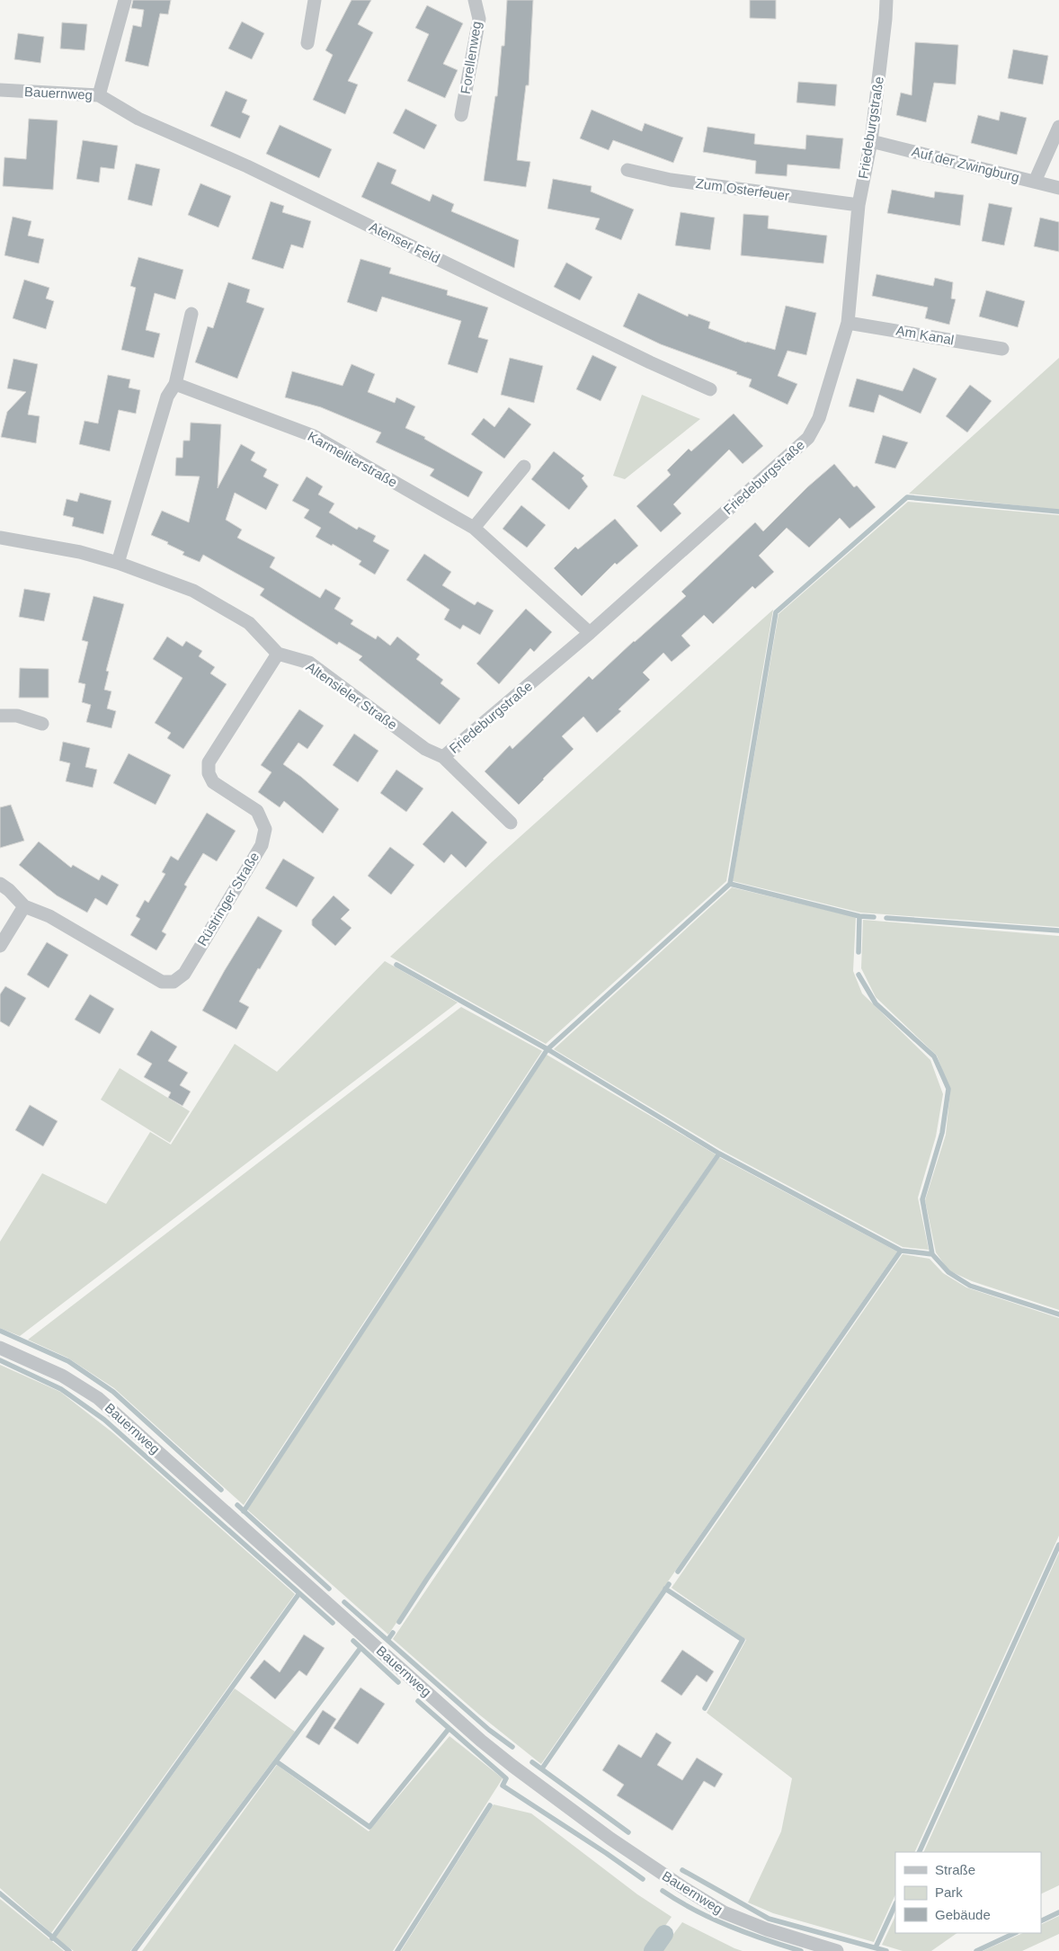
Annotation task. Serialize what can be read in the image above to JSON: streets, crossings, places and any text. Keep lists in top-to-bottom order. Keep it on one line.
{"streets":{"street":["Forellenweg","Bauernweg","Friedeburgstraße","Auf der Zwingburg","Zum Osterfeuer","Atenser Feld","Am Kanal","Karmeliterstraße","Altensieler Straße","Rüstringer Straße"]},"crossings":[["Bauernweg","Atenser Feld"],["Friedeburgstraße","Auf der Zwingburg"],["Friedeburgstraße","Zum Osterfeuer"],["Friedeburgstraße","Am Kanal"],["Friedeburgstraße","Karmeliterstraße"],["Friedeburgstraße","Altensieler Straße"],["Altensieler Straße","Rüstringer Straße"]],"legend":["Straße","Park","Gebäude"]}
